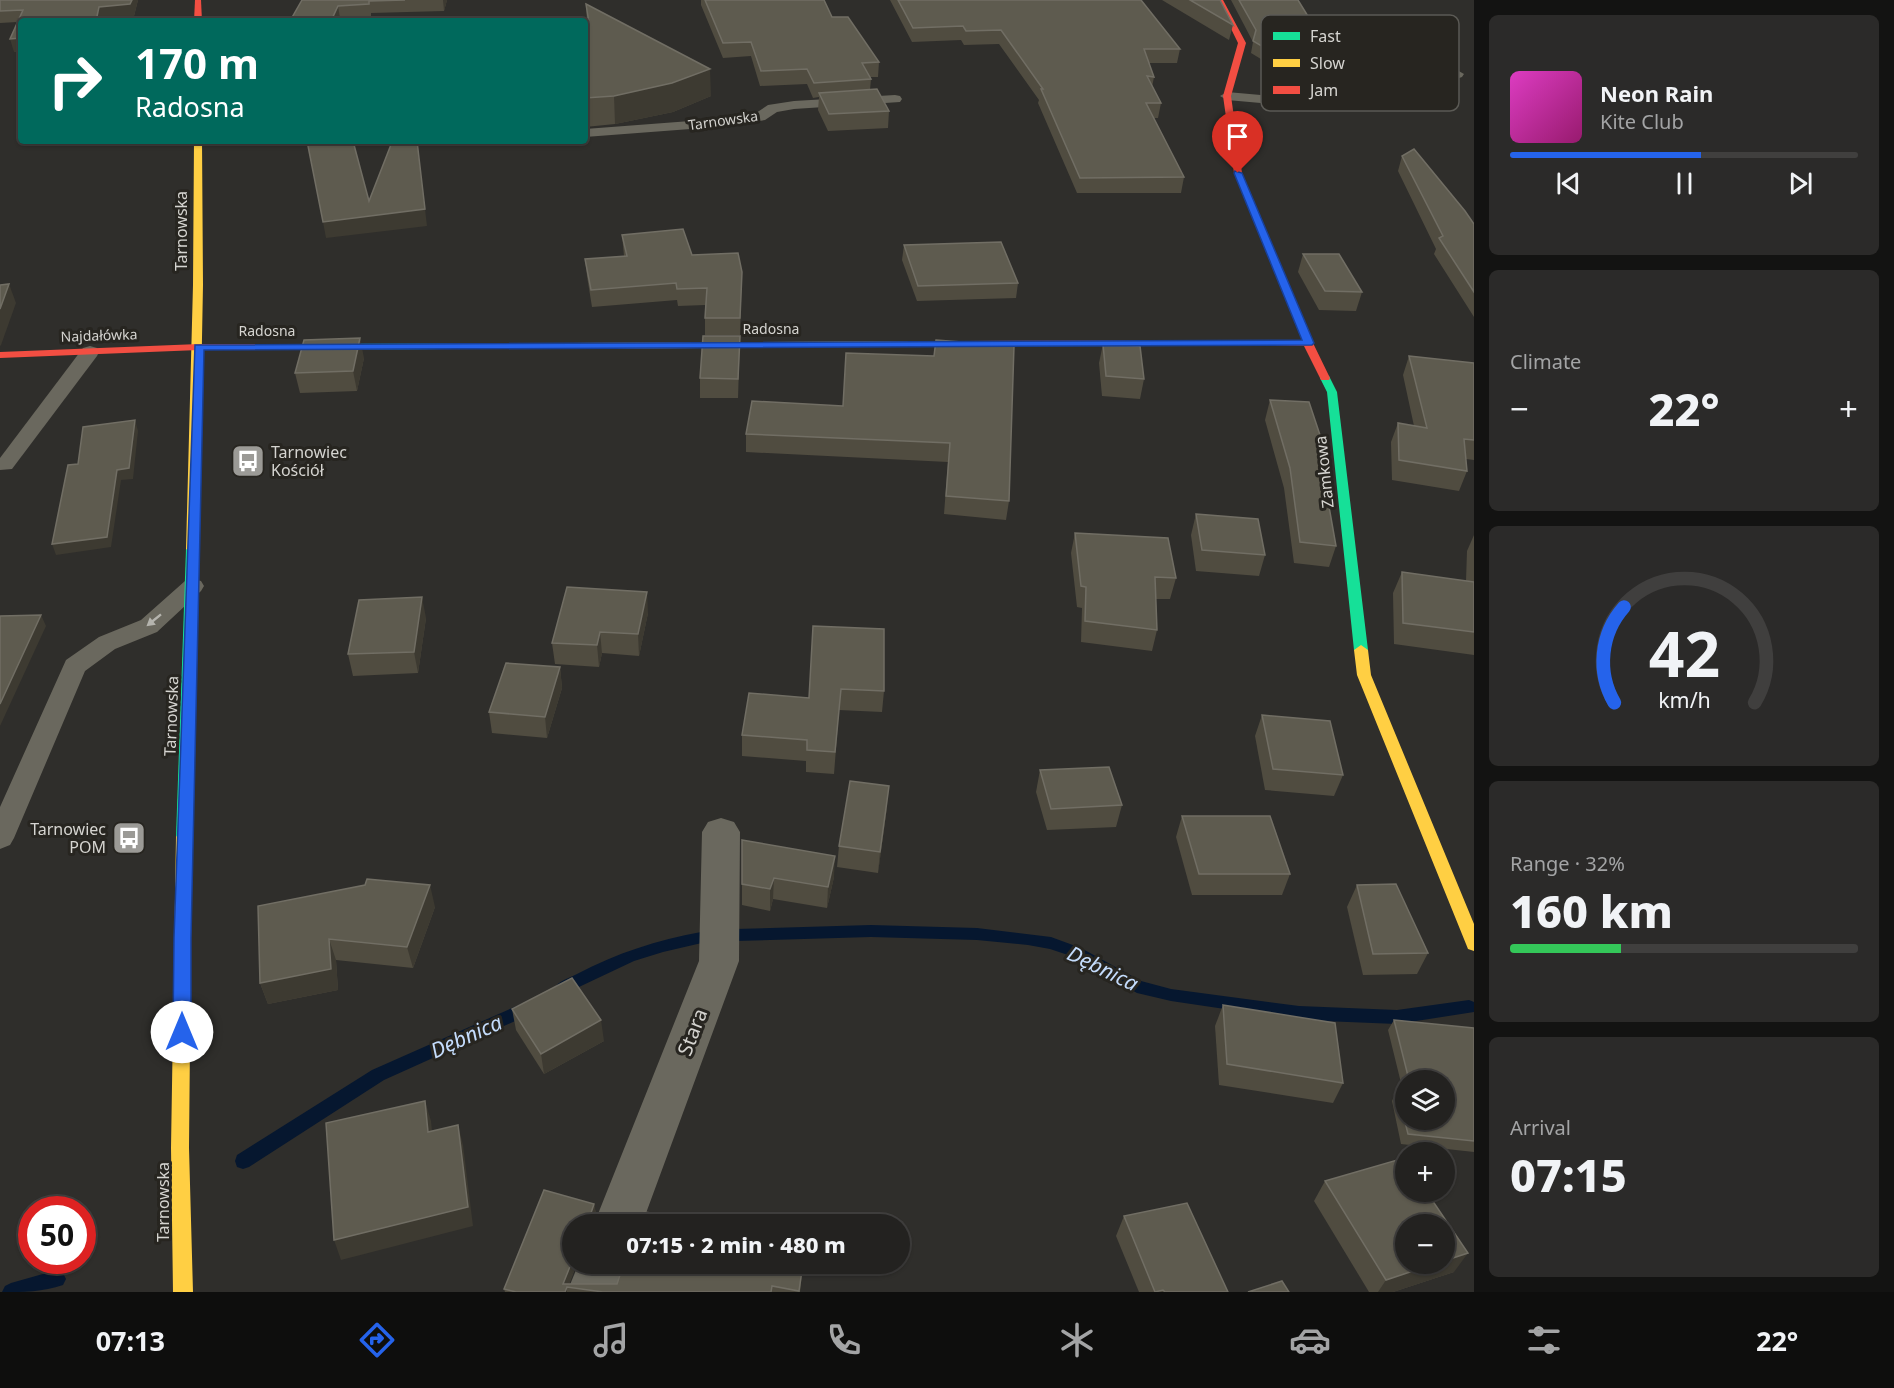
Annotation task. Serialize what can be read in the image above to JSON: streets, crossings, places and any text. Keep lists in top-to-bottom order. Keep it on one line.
{"streets":{"street":["Tarnowska","Radosna","Najdałówka","Zamkowa","Stara"]},"crossings":[["Tarnowska","Radosna"],["Tarnowska","Najdałówka"],["Radosna","Najdałówka"],["Radosna","Zamkowa"]],"water":["Dębnica"],"places":{"bus stop":["Tarnowiec Kościół","Tarnowiec POM"]},"legend":["Fast","Slow","Jam"],"page":{"turn":["170 m","Radosna"],"song":["Neon Rain","Kite Club"],"tile":["Climate",["Range · 32%","160 km"],["Arrival","07:15"]],"heat":["−","22°","+"],"map_buttons":["+","−"],"limit":"50","trip":"07:15 · 2 min · 480 m","tabs":["07:13","22°"],"gauge":["42","km/h"]}}
